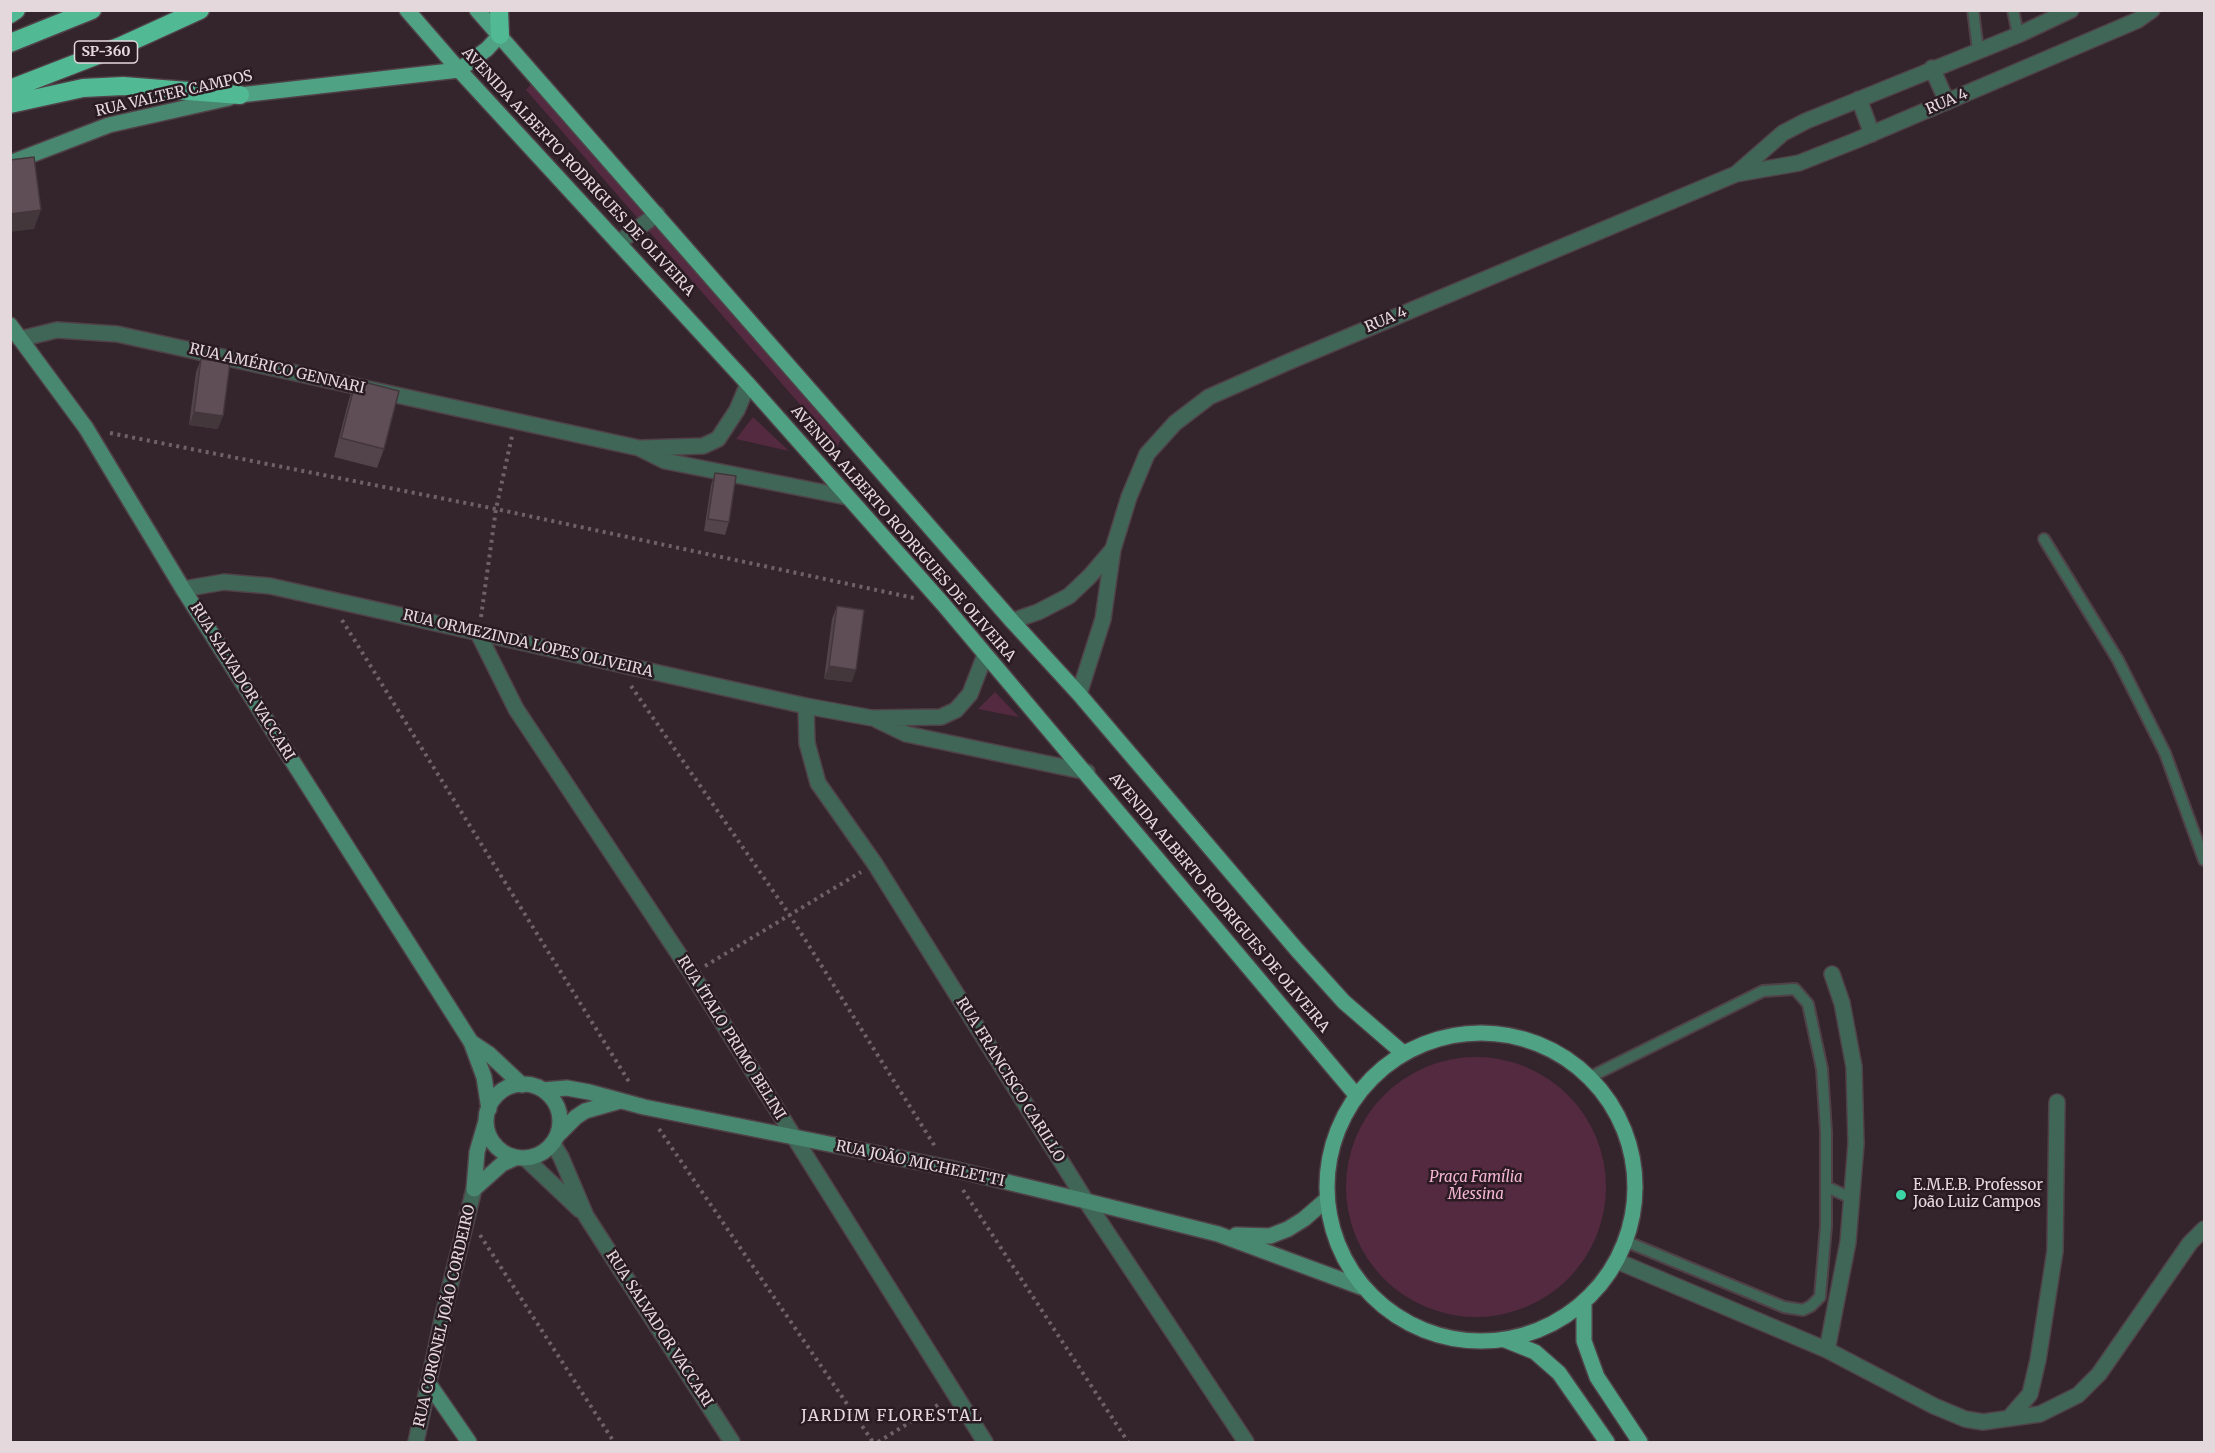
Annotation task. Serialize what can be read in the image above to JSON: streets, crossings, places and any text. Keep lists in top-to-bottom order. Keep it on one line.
{"streets":{"highway":["SP-360"],"main road":["RUA VALTER CAMPOS","AVENIDA ALBERTO RODRIGUES DE OLIVEIRA"],"street":["RUA 4","RUA AMÉRICO GENNARI","RUA ORMEZINDA LOPES OLIVEIRA","RUA SALVADOR VACCARI","RUA ÍTALO PRIMO BELINI","RUA FRANCISCO CARILLO","RUA JOÃO MICHELETTI","RUA CORONEL JOÃO CORDEIRO"]},"crossings":[["RUA VALTER CAMPOS","AVENIDA ALBERTO RODRIGUES DE OLIVEIRA"],["RUA 4","AVENIDA ALBERTO RODRIGUES DE OLIVEIRA"],["AVENIDA ALBERTO RODRIGUES DE OLIVEIRA","RUA AMÉRICO GENNARI"],["AVENIDA ALBERTO RODRIGUES DE OLIVEIRA","RUA ORMEZINDA LOPES OLIVEIRA"],["RUA AMÉRICO GENNARI","RUA SALVADOR VACCARI"],["RUA ORMEZINDA LOPES OLIVEIRA","RUA SALVADOR VACCARI"],["RUA ORMEZINDA LOPES OLIVEIRA","RUA ÍTALO PRIMO BELINI"],["RUA ORMEZINDA LOPES OLIVEIRA","RUA FRANCISCO CARILLO"],["RUA SALVADOR VACCARI","RUA JOÃO MICHELETTI"],["RUA SALVADOR VACCARI","RUA CORONEL JOÃO CORDEIRO"],["RUA ÍTALO PRIMO BELINI","RUA JOÃO MICHELETTI"],["RUA FRANCISCO CARILLO","RUA JOÃO MICHELETTI"],["RUA JOÃO MICHELETTI","RUA CORONEL JOÃO CORDEIRO"]],"districts":["JARDIM FLORESTAL"],"parks":["Praça Família Messina"],"places":["E.M.E.B. Professor João Luiz Campos"]}
